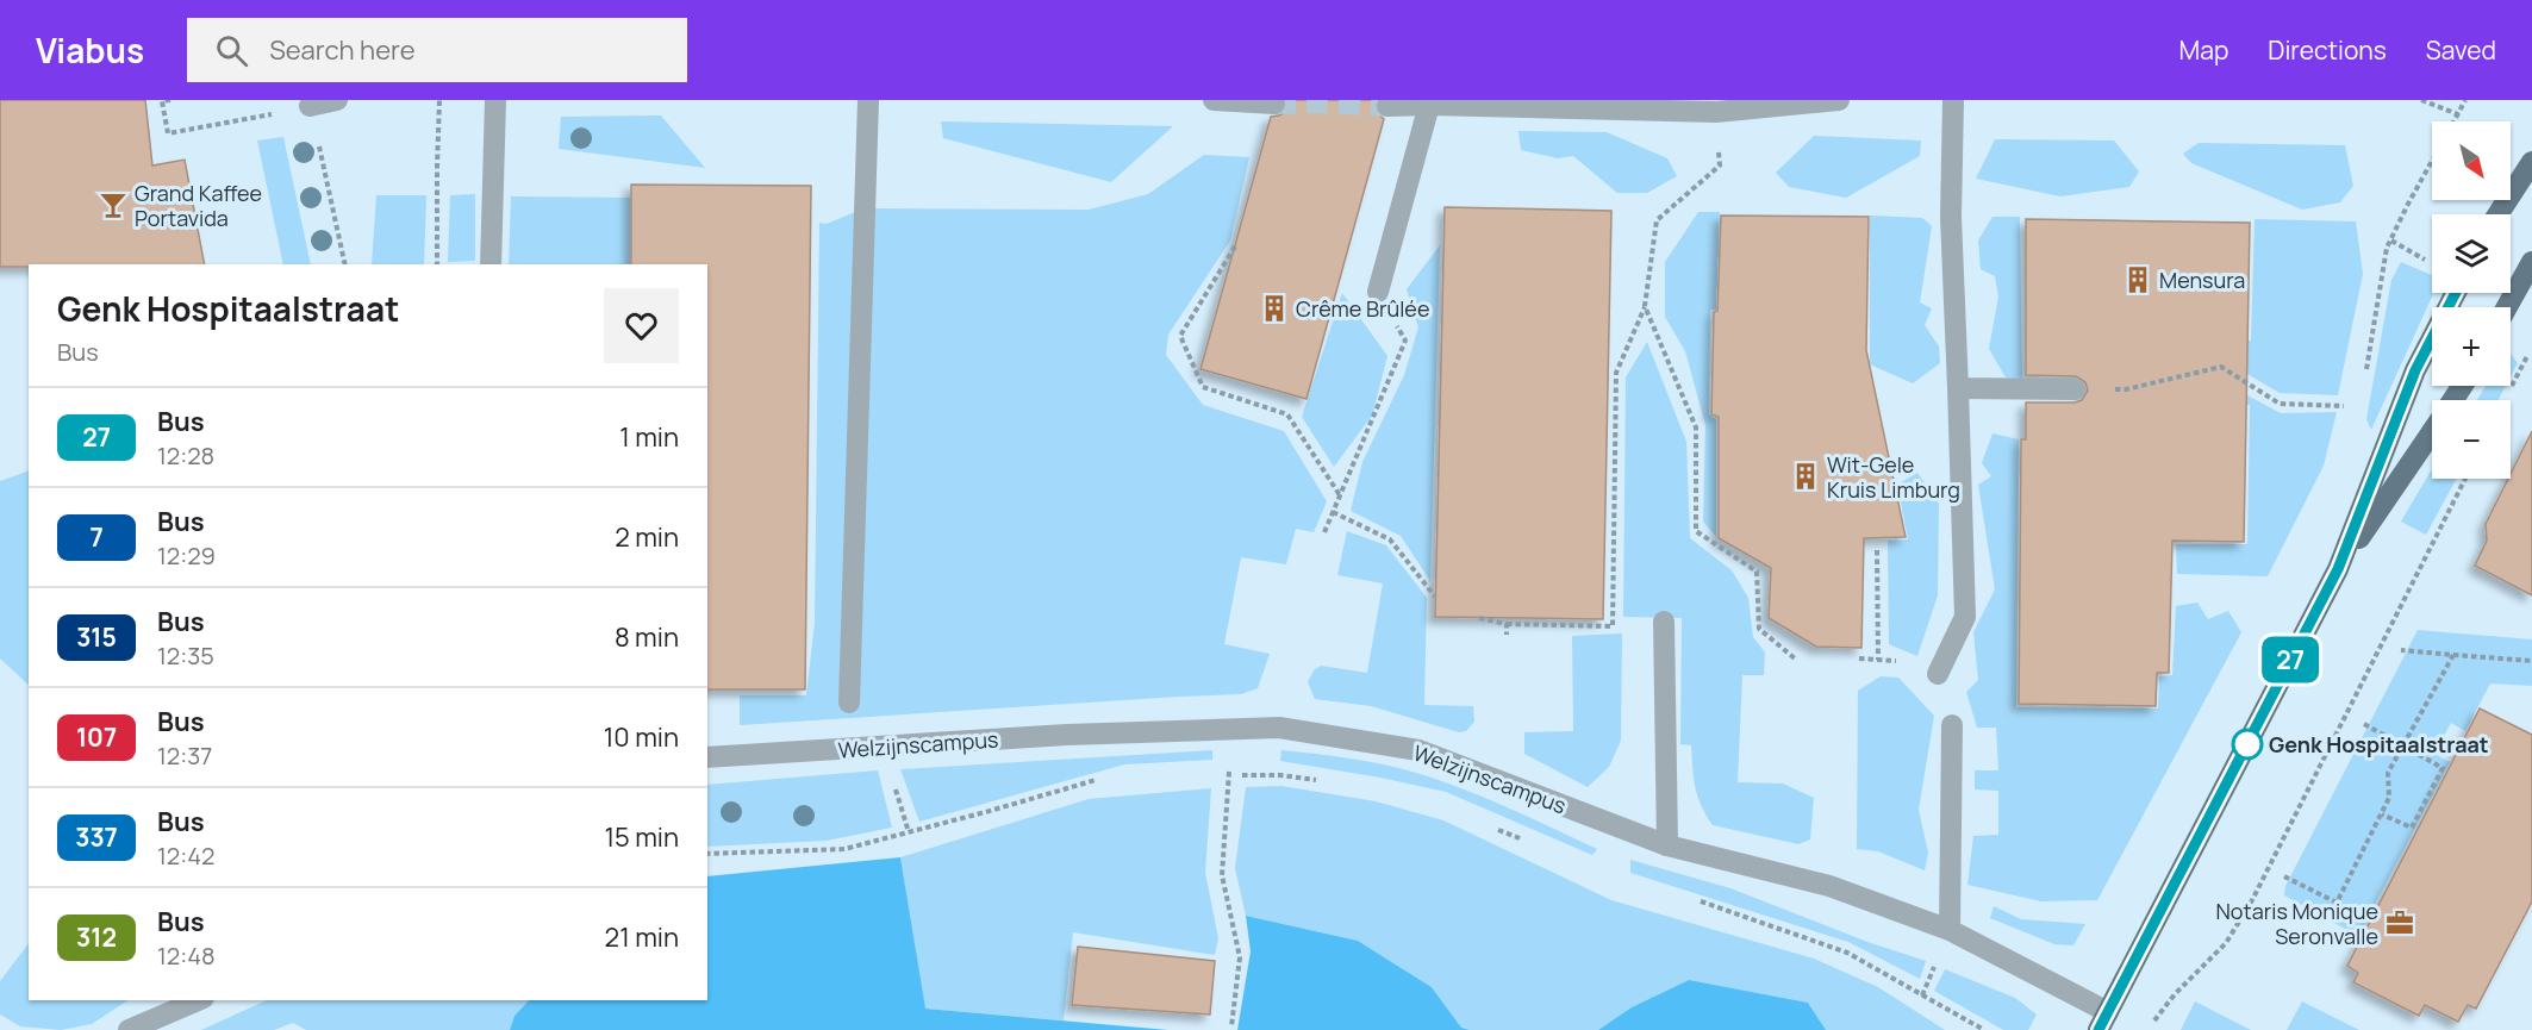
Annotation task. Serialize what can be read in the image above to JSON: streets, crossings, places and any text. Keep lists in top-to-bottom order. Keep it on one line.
{"streets":{"street":["Welzijnscampus"]},"places":{"bar":["Grand Kaffee Portavida"],"building":["Mensura","Crême Brûlée","Wit-Gele Kruis Limburg"],"other":["Genk Hospitaalstraat"],"office":["Notaris Monique Seronvalle"]},"lines":["bus line 27"],"north":"bottom right","page":{"header":"Viabus","search":"Search here","nav":["Map","Directions","Saved"],"on_map":"27","map_buttons":["+","−"],"heading":["Genk Hospitaalstraat","Bus"],"list":[{"mark":"27","name":"Bus","note":"12:28","value":"1 min"},{"mark":"7","name":"Bus","note":"12:29","value":"2 min"},{"mark":"315","name":"Bus","note":"12:35","value":"8 min"},{"mark":"107","name":"Bus","note":"12:37","value":"10 min"},{"mark":"337","name":"Bus","note":"12:42","value":"15 min"},{"mark":"312","name":"Bus","note":"12:48","value":"21 min"}]}}
